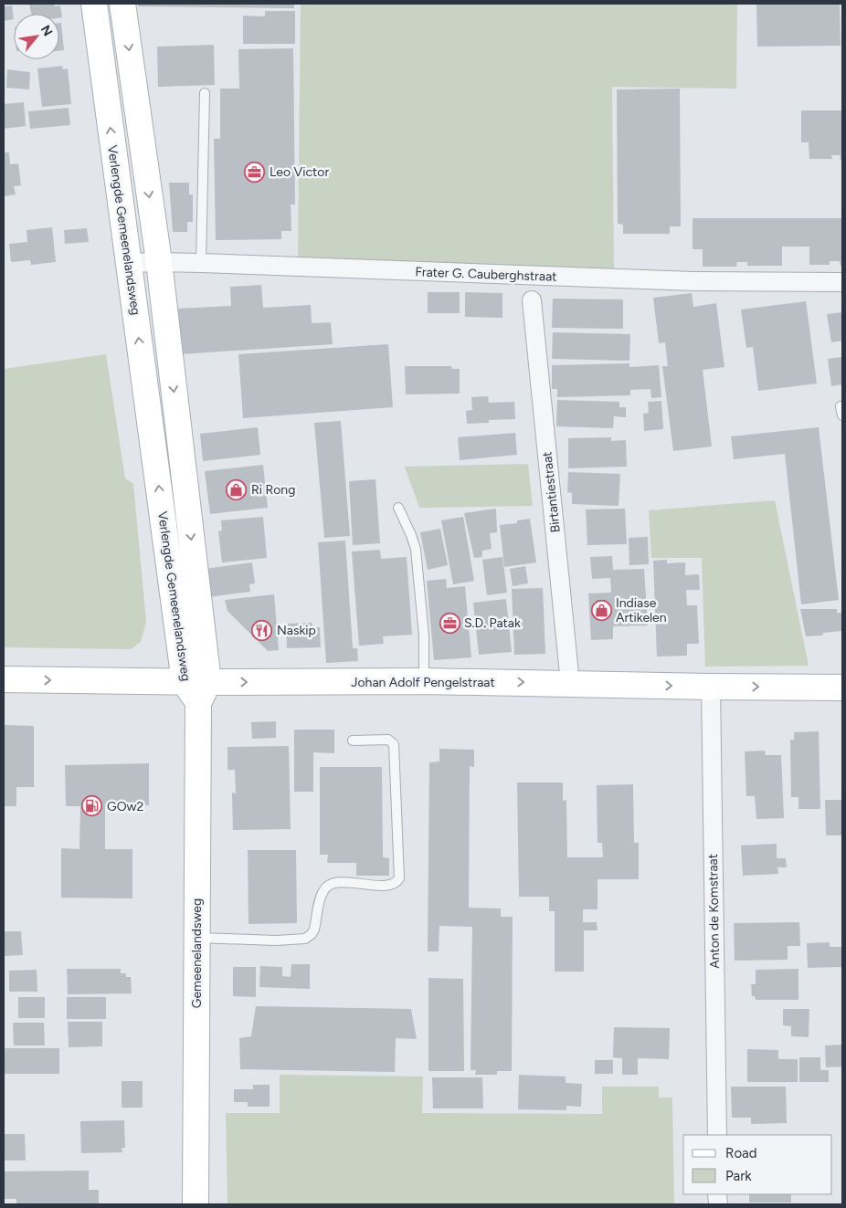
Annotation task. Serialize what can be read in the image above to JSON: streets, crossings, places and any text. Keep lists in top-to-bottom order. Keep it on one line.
{"streets":{"main road":["Verlengde Gemeenelandsweg","Johan Adolf Pengelstraat","Gemeenelandsweg"],"street":["Frater G. Cauberghstraat","Birtantiestraat","Anton de Komstraat"]},"crossings":[["Verlengde Gemeenelandsweg","Frater G. Cauberghstraat"],["Verlengde Gemeenelandsweg","Johan Adolf Pengelstraat"],["Verlengde Gemeenelandsweg","Gemeenelandsweg"],["Birtantiestraat","Johan Adolf Pengelstraat"],["Johan Adolf Pengelstraat","Anton de Komstraat"],["Johan Adolf Pengelstraat","Gemeenelandsweg"]],"one_way":["Johan Adolf Pengelstraat"],"places":{"office":["Leo Victor","S.D. Patak"],"shop":["Ri Rong","Indiase Artikelen"],"restaurant":["Naskip"],"fuel station":["GOw2"]},"legend":["Road","Park"],"north":"top right"}
